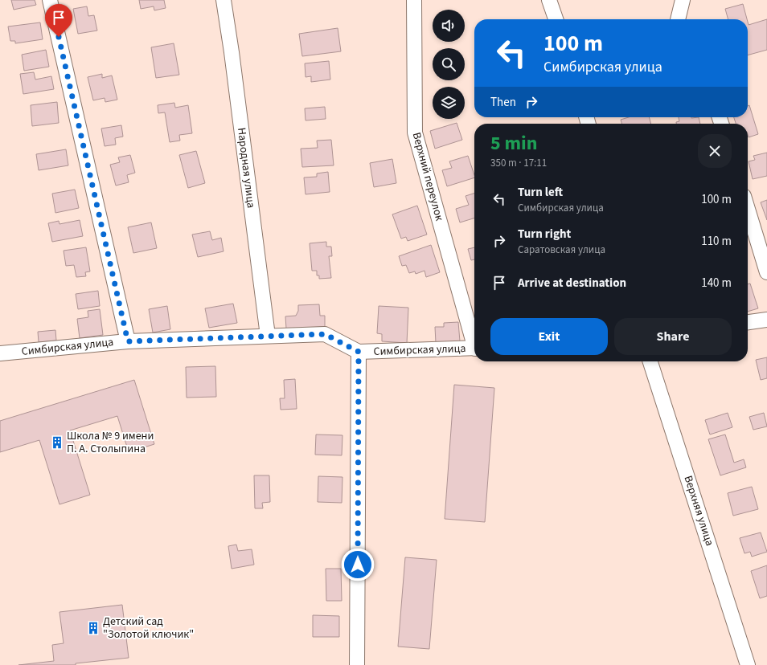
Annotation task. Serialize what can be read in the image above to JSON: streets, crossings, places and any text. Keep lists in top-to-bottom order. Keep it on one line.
{"streets":{"street":["Народная улица","Верхний переулок","Симбирская улица","Верхняя улица"]},"crossings":[["Народная улица","Симбирская улица"]],"places":{"building":["Школа № 9 имени П. А. Столыпина","Детский сад \"Золотой ключик\""]},"page":{"turn":["100 m","Симбирская улица"],"then":"Then","heading":["5 min","350 m · 17:11"],"list":[{"name":"Turn left","note":"Симбирская улица","value":"100 m"},{"name":"Turn right","note":"Саратовская улица","value":"110 m"},{"name":"Arrive at destination","value":"140 m"}],"buttons":["Exit","Share"]}}
